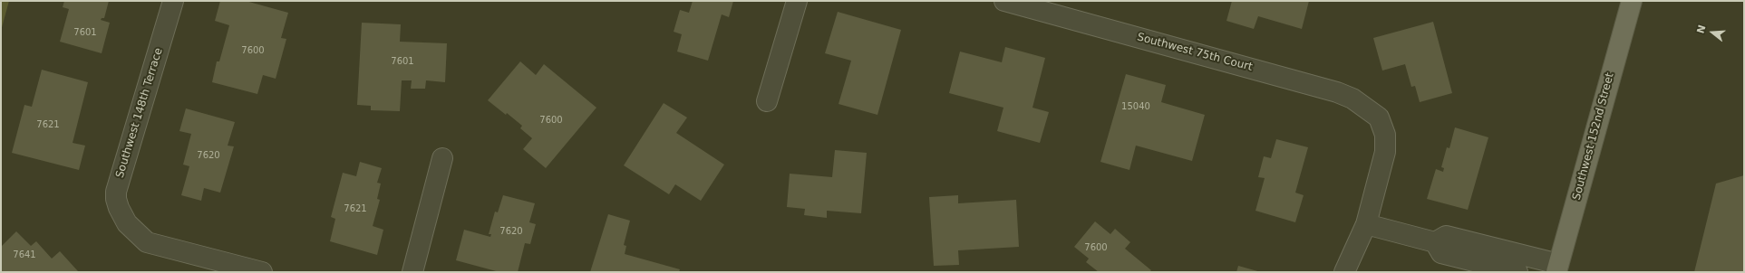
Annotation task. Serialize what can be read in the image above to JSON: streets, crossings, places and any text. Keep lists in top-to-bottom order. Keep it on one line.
{"streets":{"main road":["Southwest 152nd Street"],"street":["Southwest 75th Court","Southwest 148th Terrace"]},"house_numbers":["7601","7600","7601","15040","7600","7621","7620","7621","7620","7600","7641"],"north":"left"}
